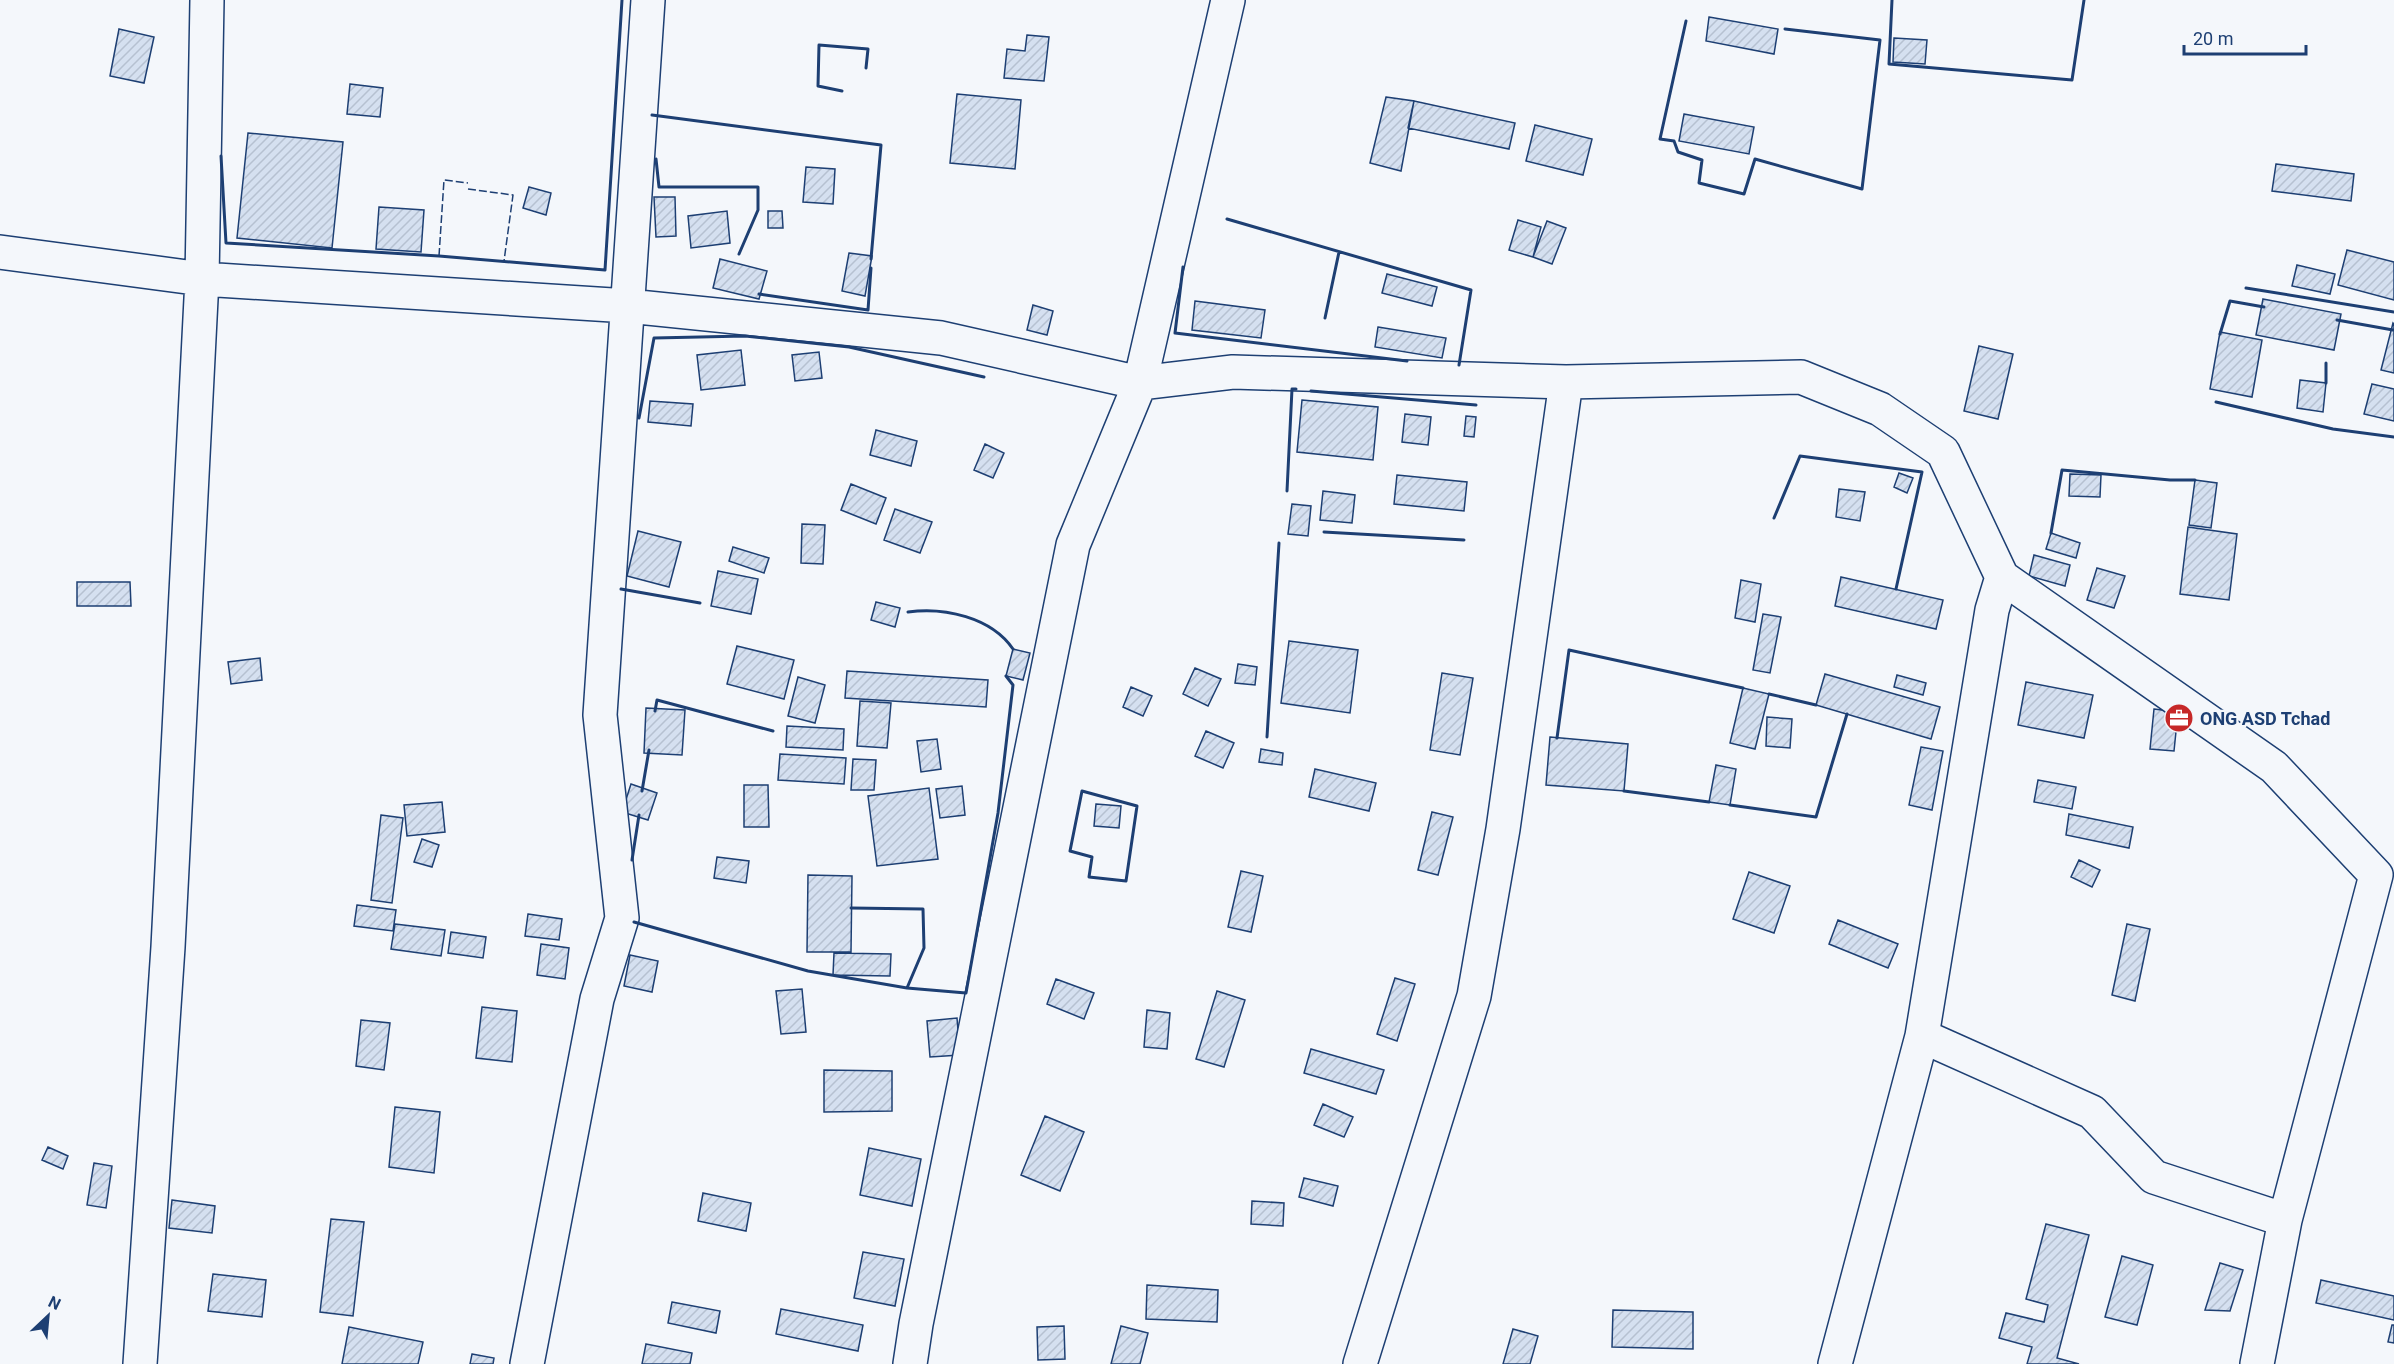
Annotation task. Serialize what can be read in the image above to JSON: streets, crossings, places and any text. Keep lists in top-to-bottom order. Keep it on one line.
{"places":{"office":["ONG ASD Tchad"]},"scale_bar":"20 m","north":"top right"}
